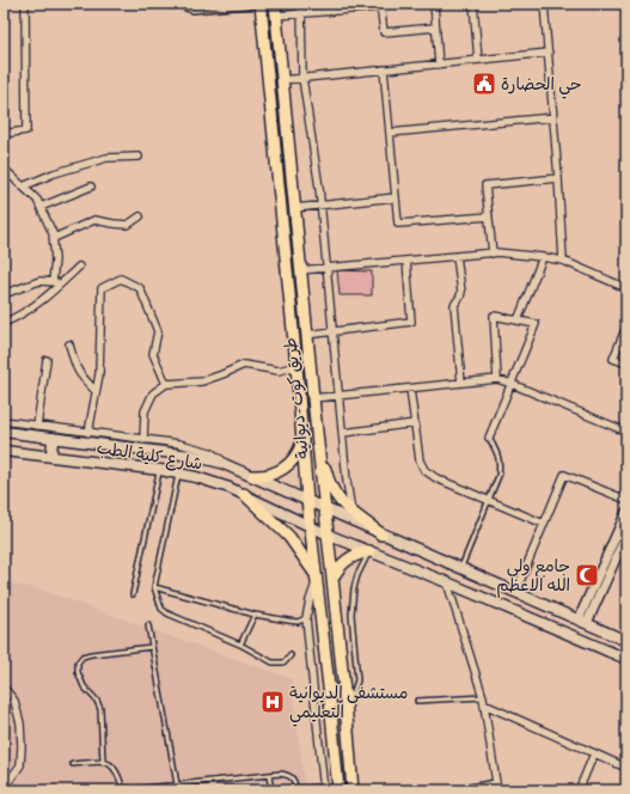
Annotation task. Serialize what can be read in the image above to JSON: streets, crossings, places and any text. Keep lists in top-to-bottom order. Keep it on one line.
{"streets":{"main road":["طريق كوت -ديوانية","شارع كلية الطب"]},"crossings":[["طريق كوت -ديوانية","شارع كلية الطب"]],"places":{"public building":["حي الحضارة"],"mosque":["جامع ولي الله الاعظم"],"hospital":["مستشفى الديوانية التعليمي"]}}
